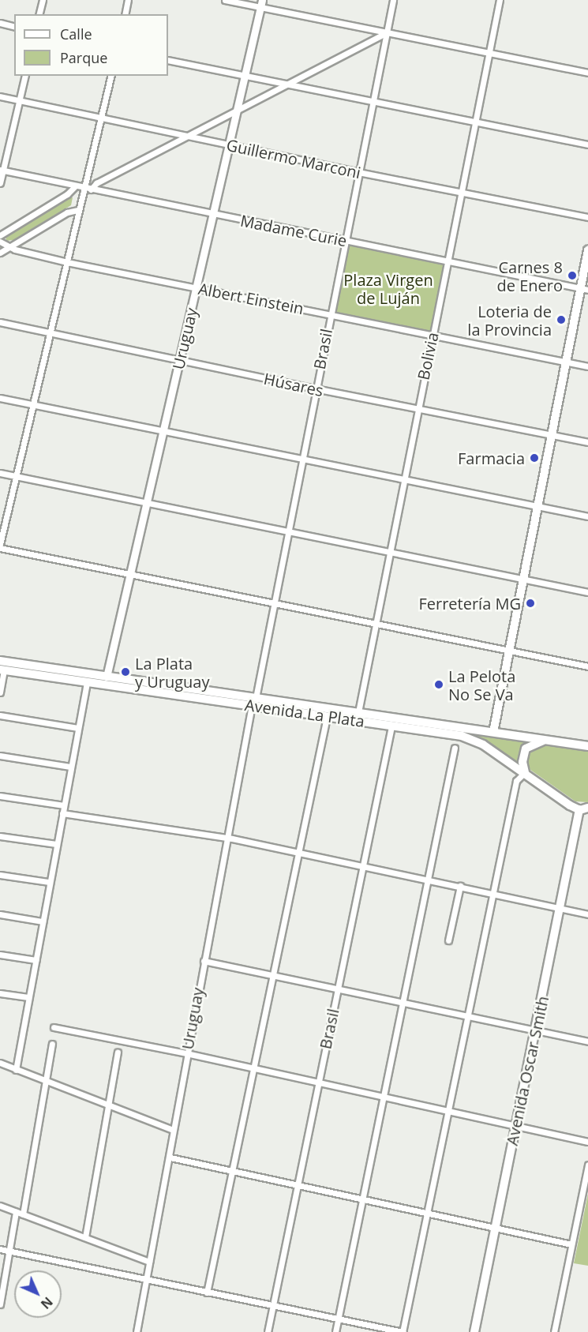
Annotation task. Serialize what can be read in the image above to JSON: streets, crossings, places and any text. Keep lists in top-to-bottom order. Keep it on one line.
{"streets":{"main road":["Avenida La Plata","Avenida Oscar Smith"],"street":["Guillermo Marconi","Madame Curie","Albert Einstein","Uruguay","Brasil","Bolivia","Húsares"]},"crossings":[["Guillermo Marconi","Uruguay"],["Guillermo Marconi","Brasil"],["Guillermo Marconi","Bolivia"],["Madame Curie","Uruguay"],["Madame Curie","Brasil"],["Madame Curie","Bolivia"],["Albert Einstein","Uruguay"],["Albert Einstein","Brasil"],["Albert Einstein","Bolivia"],["Uruguay","Brasil"],["Uruguay","Húsares"],["Uruguay","Avenida La Plata"],["Brasil","Húsares"],["Brasil","Avenida La Plata"],["Bolivia","Húsares"],["Bolivia","Avenida La Plata"],["Avenida La Plata","Avenida Oscar Smith"]],"parks":["Plaza Virgen de Luján"],"places":["Carnes 8 de Enero","Loteria de la Provincia","Farmacia","Ferretería MG","La Plata y Uruguay","La Pelota No Se Va"],"legend":["Calle","Parque"],"north":"bottom right"}
